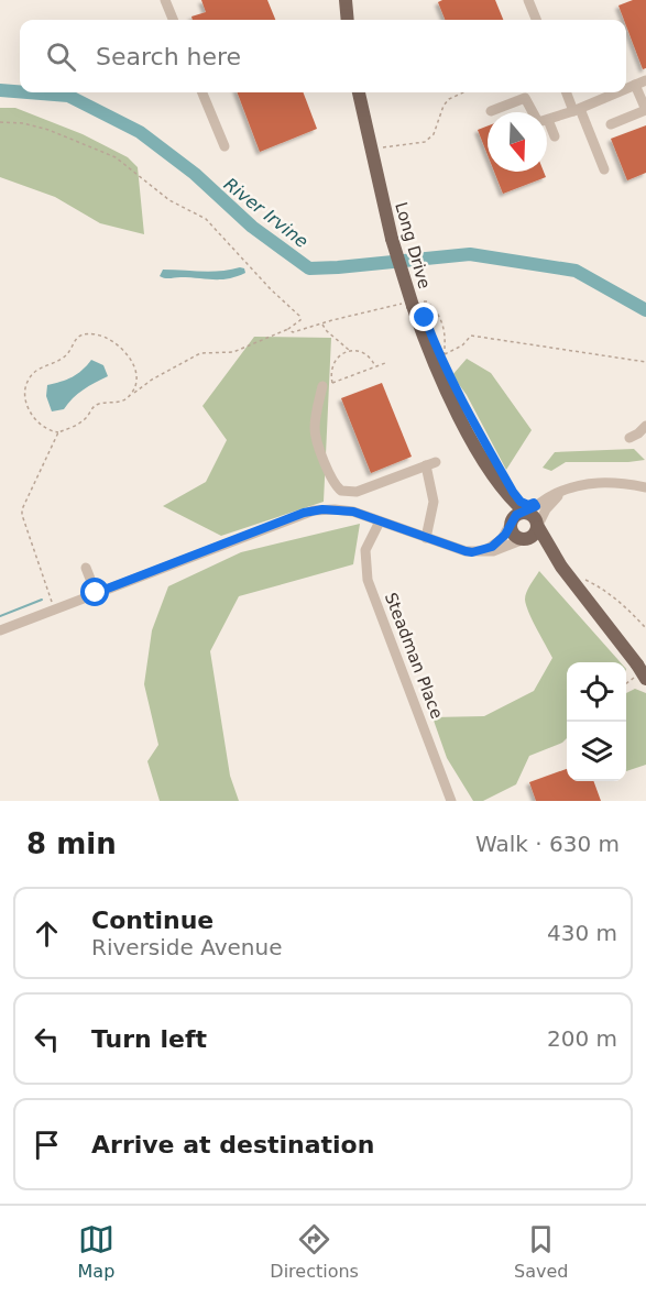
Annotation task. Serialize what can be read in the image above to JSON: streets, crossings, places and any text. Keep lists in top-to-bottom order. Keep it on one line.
{"streets":{"main road":["Long Drive"],"street":["Steadman Place"]},"water":["River Irvine"],"north":"bottom","page":{"search":"Search here","heading":["8 min","Walk · 630 m"],"list":[["Continue","Riverside Avenue","430 m"],["Turn left","200 m"],"Arrive at destination"],"nav":["Map","Directions","Saved"]}}
